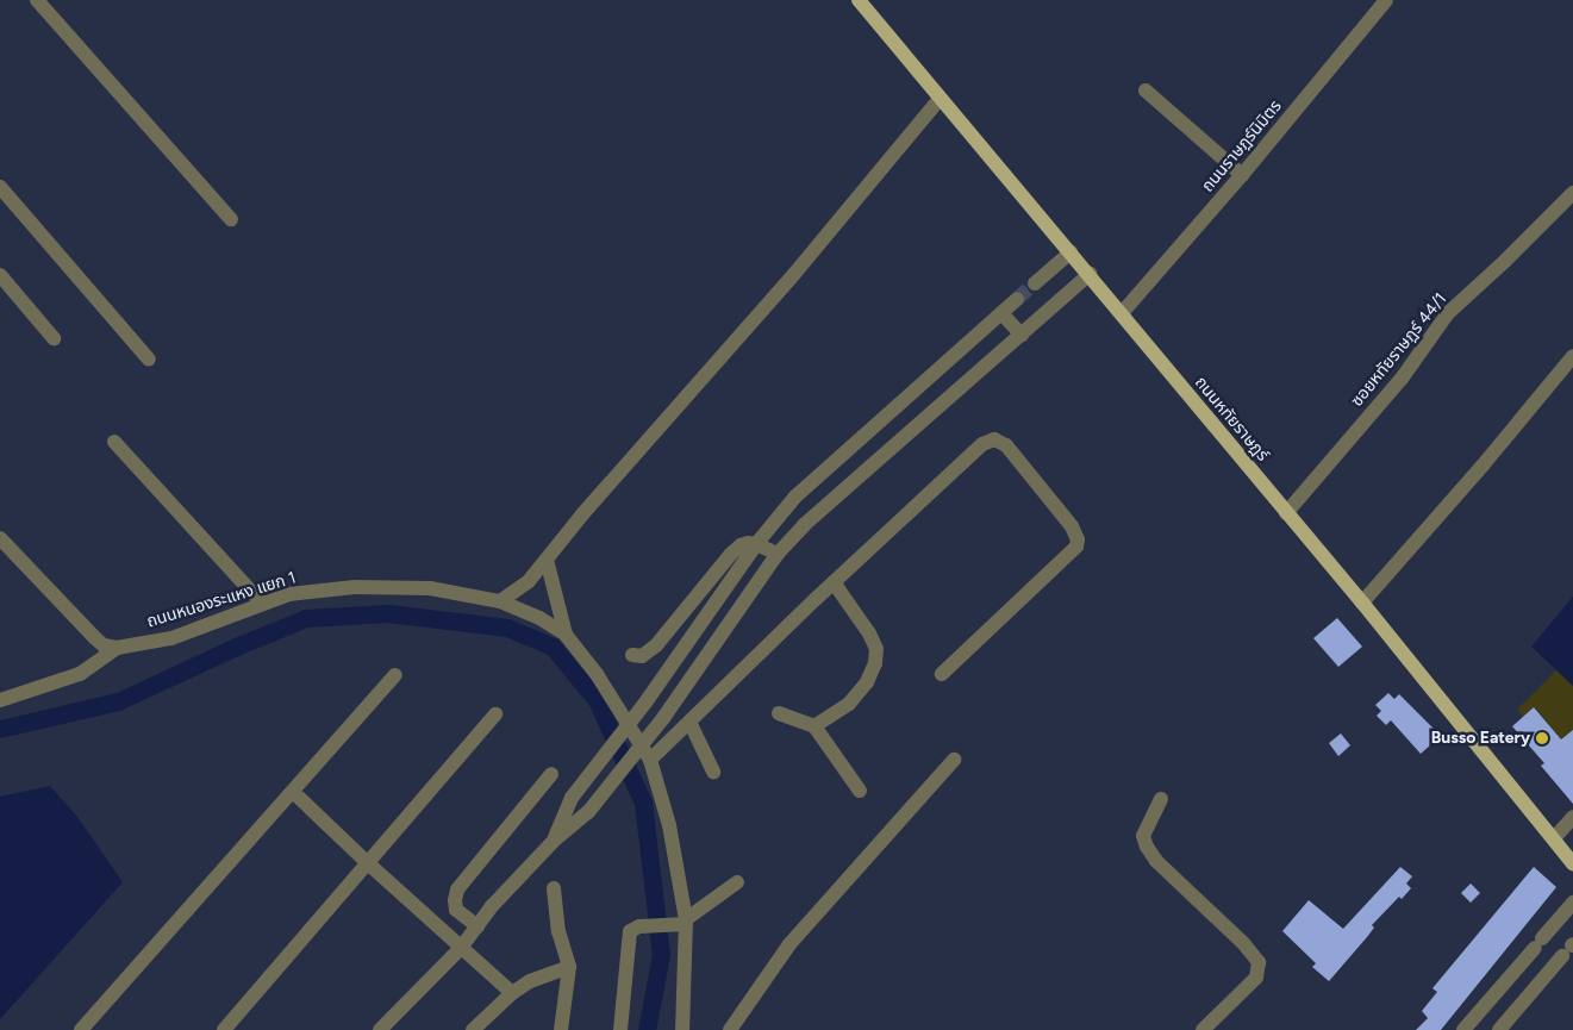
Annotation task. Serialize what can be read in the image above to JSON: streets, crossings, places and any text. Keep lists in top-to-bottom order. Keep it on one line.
{"streets":{"main road":["ถนนหทัยราษฎร์"],"street":["ถนนราษฎร์นิมิตร","ซอยหทัยราษฎร์ 44/1","ถนนหนองระแหง แยก 1"]},"crossings":[["ถนนราษฎร์นิมิตร","ถนนหทัยราษฎร์"],["ซอยหทัยราษฎร์ 44/1","ถนนหทัยราษฎร์"]],"places":["Busso Eatery"]}
